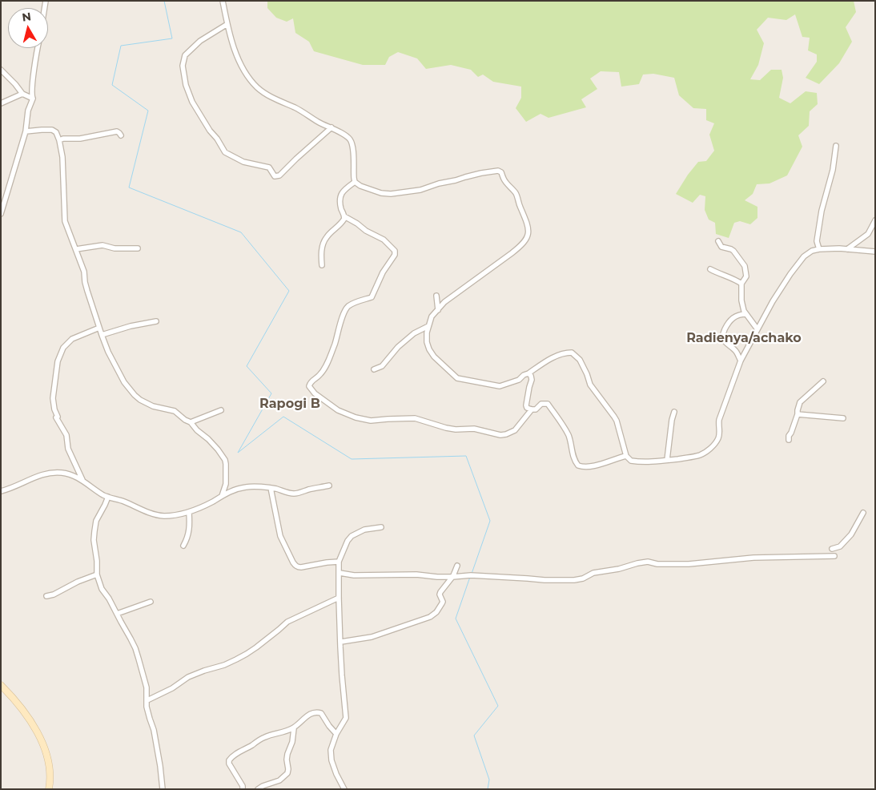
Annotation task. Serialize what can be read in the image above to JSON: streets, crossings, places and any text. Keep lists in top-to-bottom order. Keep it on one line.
{"districts":["Radienya/achako","Rapogi B"],"north":"top"}
